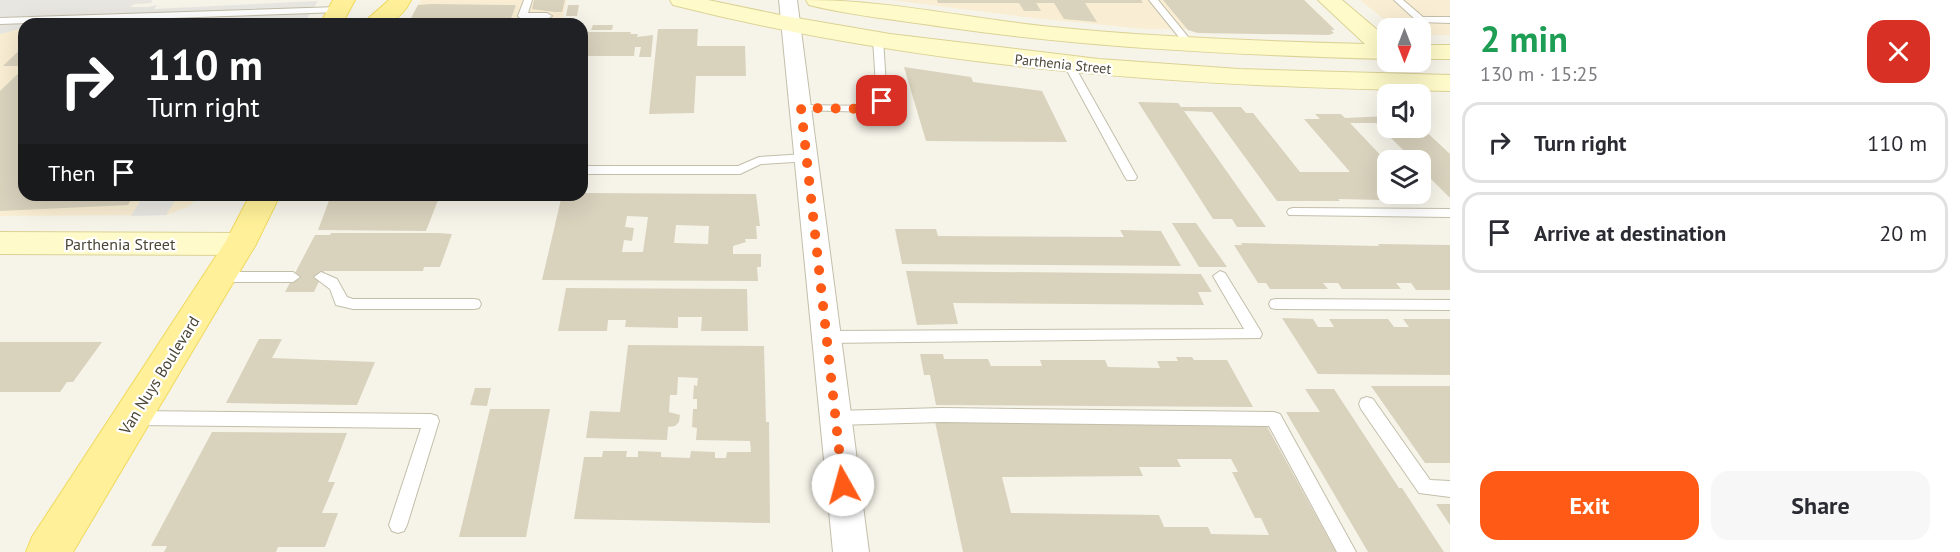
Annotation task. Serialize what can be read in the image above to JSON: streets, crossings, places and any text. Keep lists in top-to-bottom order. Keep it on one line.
{"streets":{"main road":["Parthenia Street","Van Nuys Boulevard"]},"crossings":[["Parthenia Street","Van Nuys Boulevard"]],"north":"bottom","page":{"heading":["2 min","130 m · 15:25"],"turn":["110 m","Turn right"],"list":[{"name":"Turn right","value":"110 m"},{"name":"Arrive at destination","value":"20 m"}],"then":"Then","buttons":["Exit","Share"]}}
